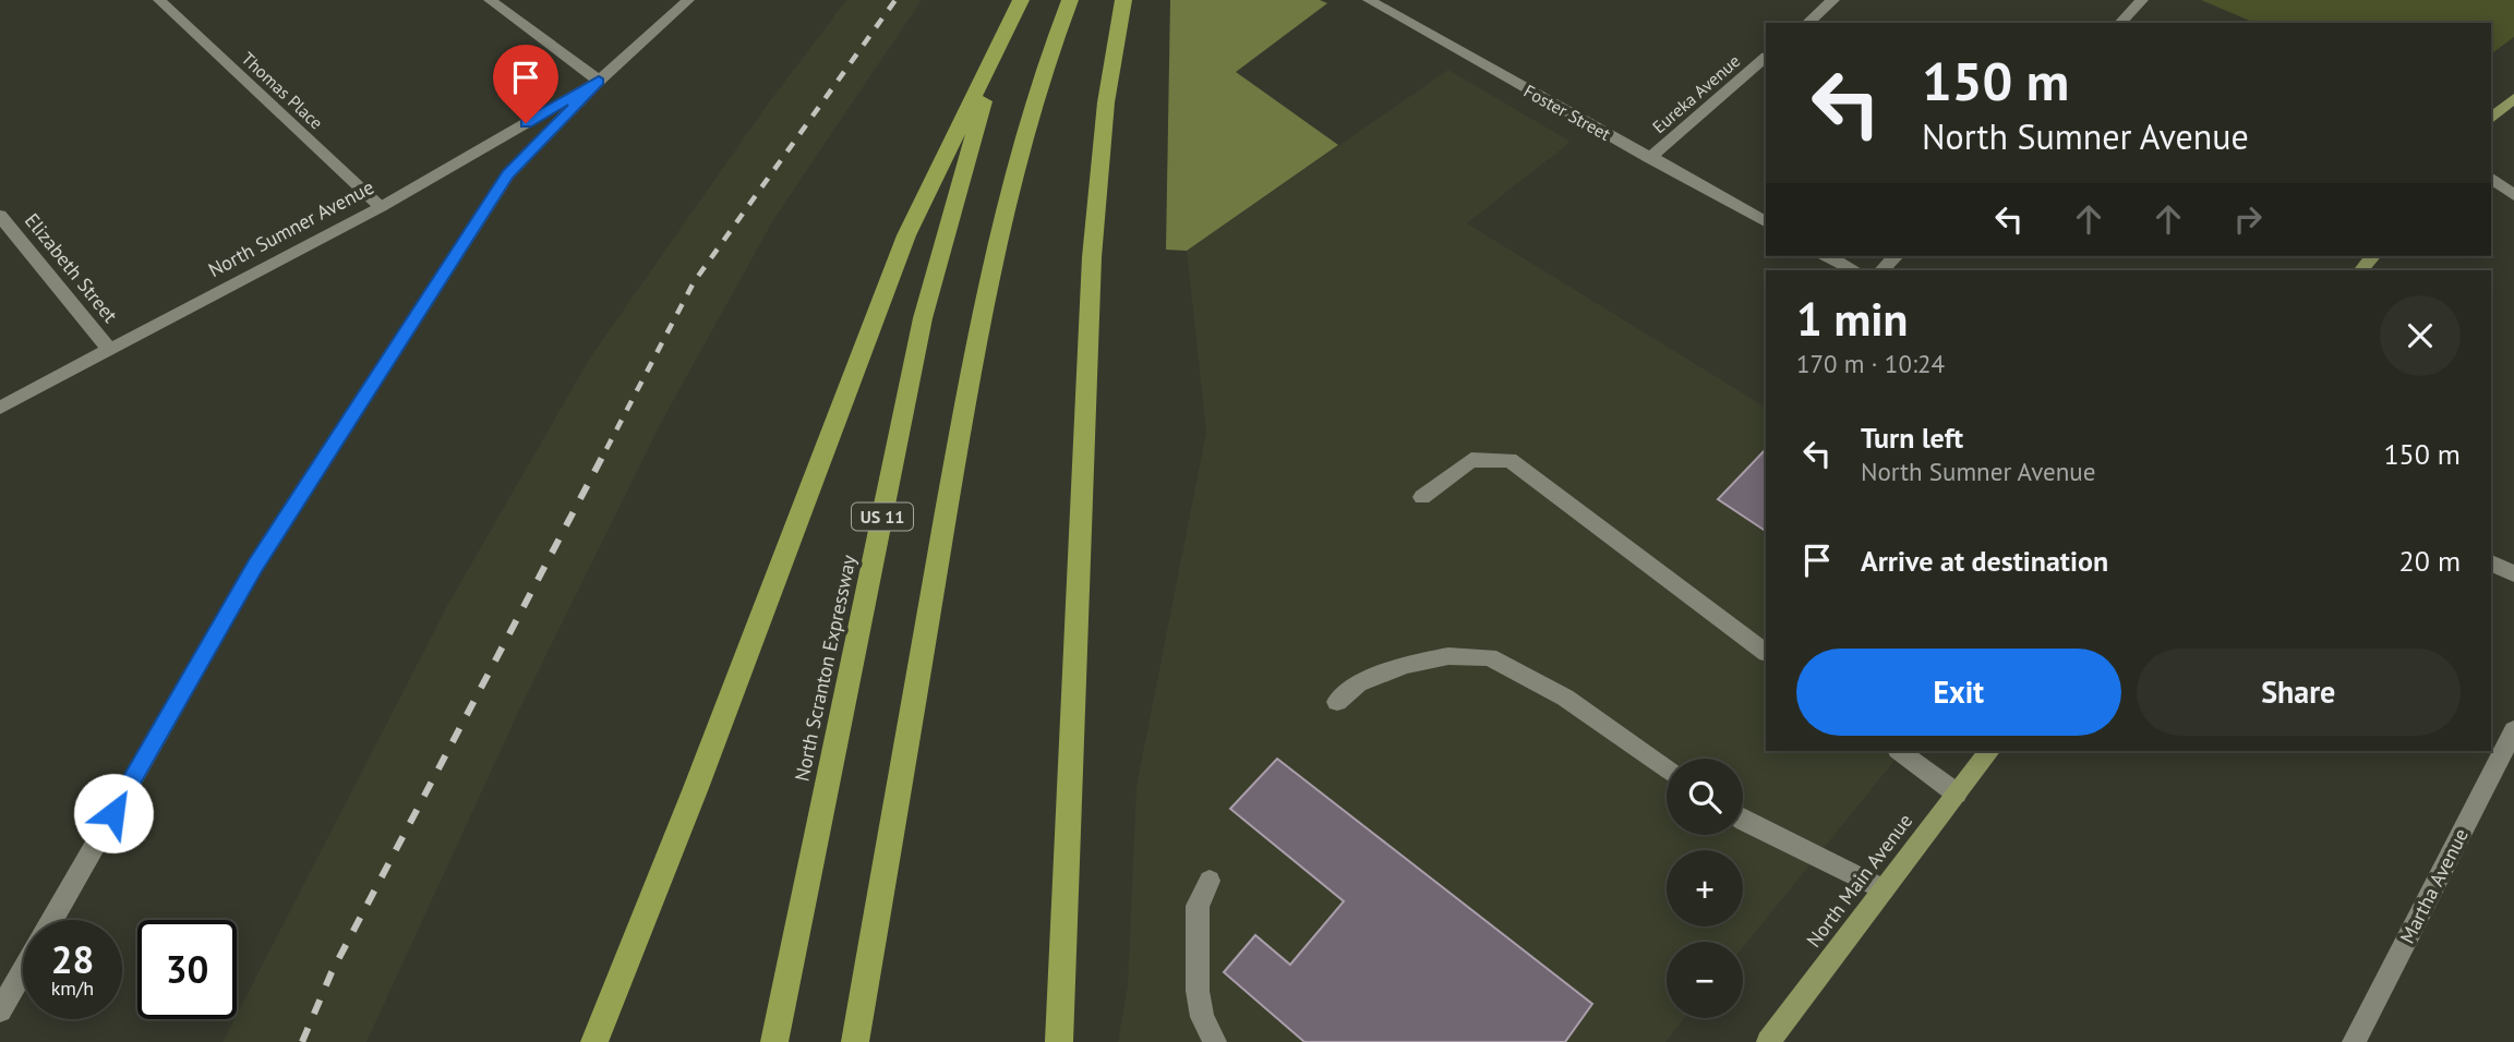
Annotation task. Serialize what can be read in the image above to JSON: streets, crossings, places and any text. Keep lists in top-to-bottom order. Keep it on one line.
{"streets":{"highway":["US 11","North Scranton Expressway"],"main road":["North Main Avenue"],"street":["Thomas Place","Eureka Avenue","Foster Street","North Sumner Avenue","Elizabeth Street","Martha Avenue"]},"crossings":[["Thomas Place","North Sumner Avenue"],["Eureka Avenue","Foster Street"],["North Sumner Avenue","Elizabeth Street"]],"page":{"turn":["150 m","North Sumner Avenue"],"heading":["1 min","170 m · 10:24"],"list":[{"name":"Turn left","note":"North Sumner Avenue","value":"150 m"},{"name":"Arrive at destination","value":"20 m"}],"buttons":["Exit","Share"],"map_buttons":["+","−"],"speed":"28 km/h","limit":"30"}}
